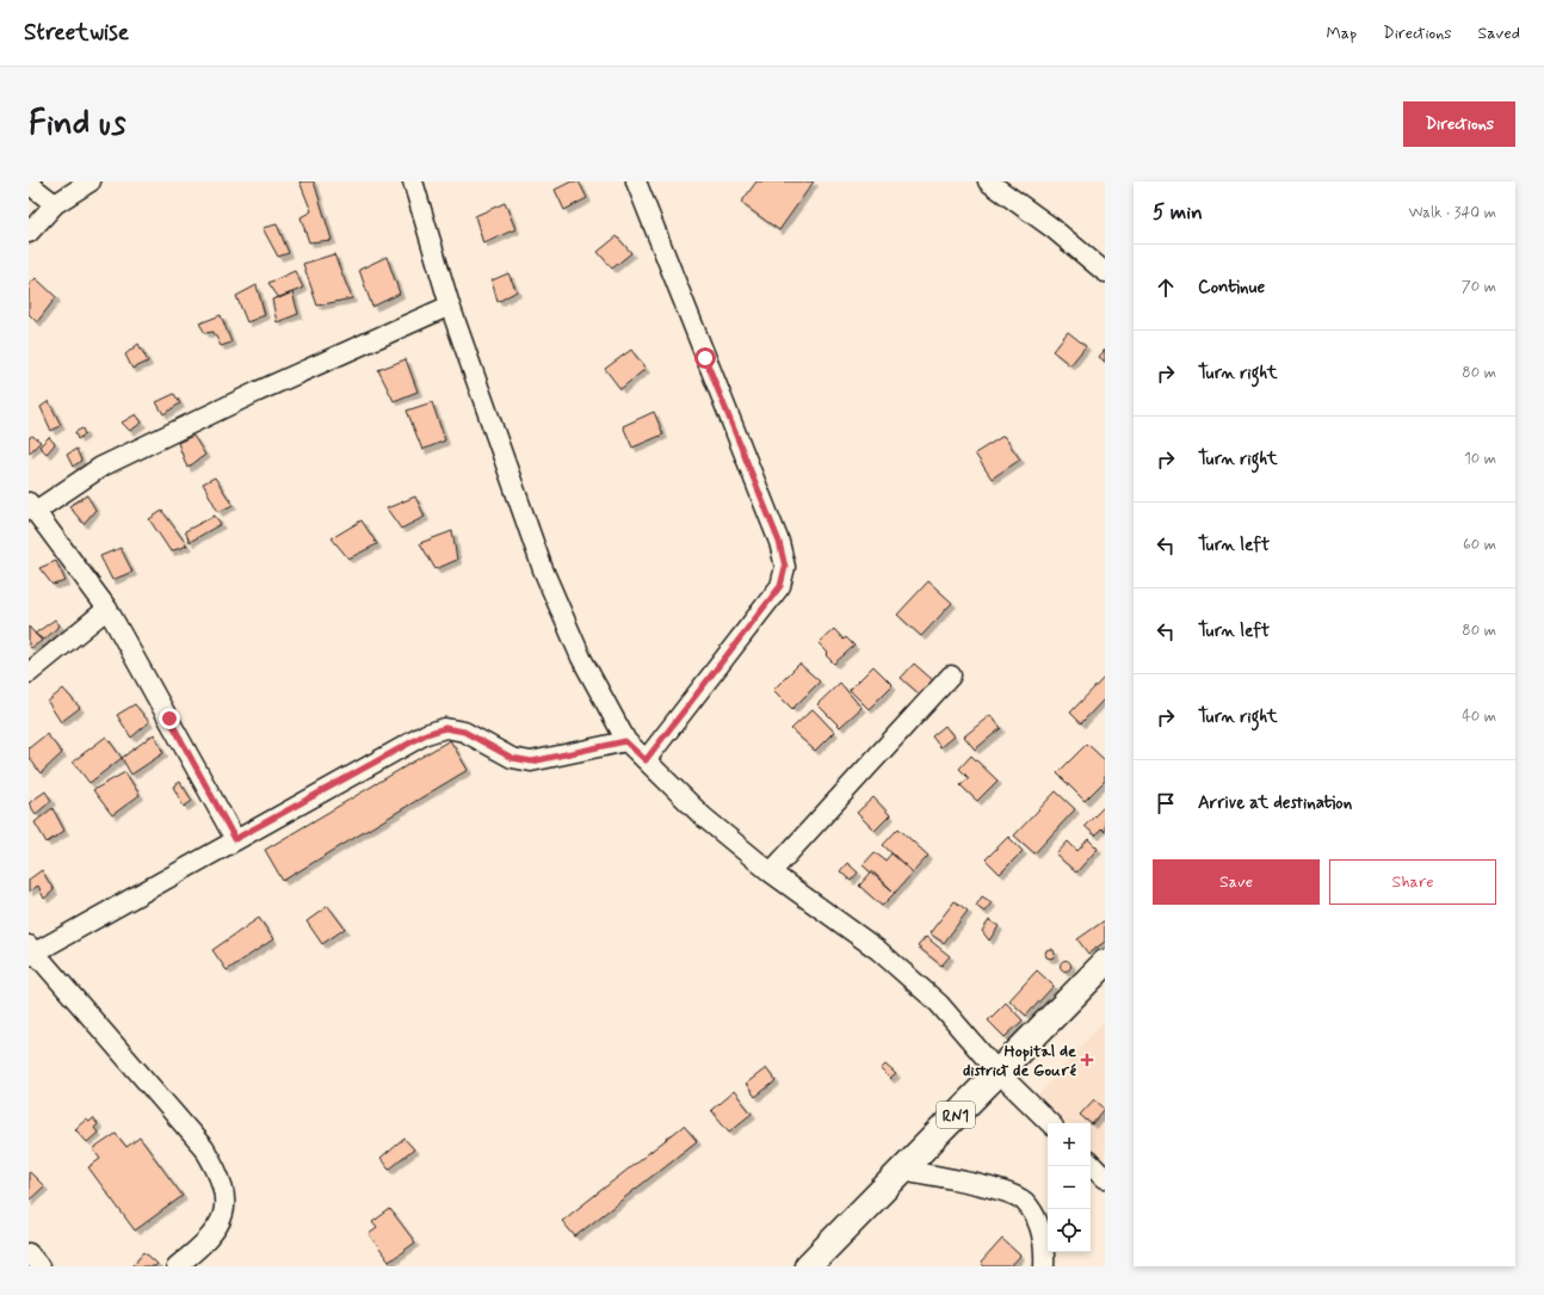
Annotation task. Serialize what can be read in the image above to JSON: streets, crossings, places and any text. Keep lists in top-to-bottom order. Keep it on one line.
{"streets":{"highway":["RN1"]},"places":{"health":["Hopital de district de Gouré"]},"page":{"header":"Streetwise","nav":["Map","Directions","Saved"],"buttons":["Directions",["Save","Share"]],"title":"Find us","heading":["5 min","Walk · 340 m"],"list":[["Continue","70 m"],["Turn right","80 m"],["Turn right","10 m"],["Turn left","60 m"],["Turn left","80 m"],["Turn right","40 m"],"Arrive at destination"],"map_buttons":["+","−"]}}
